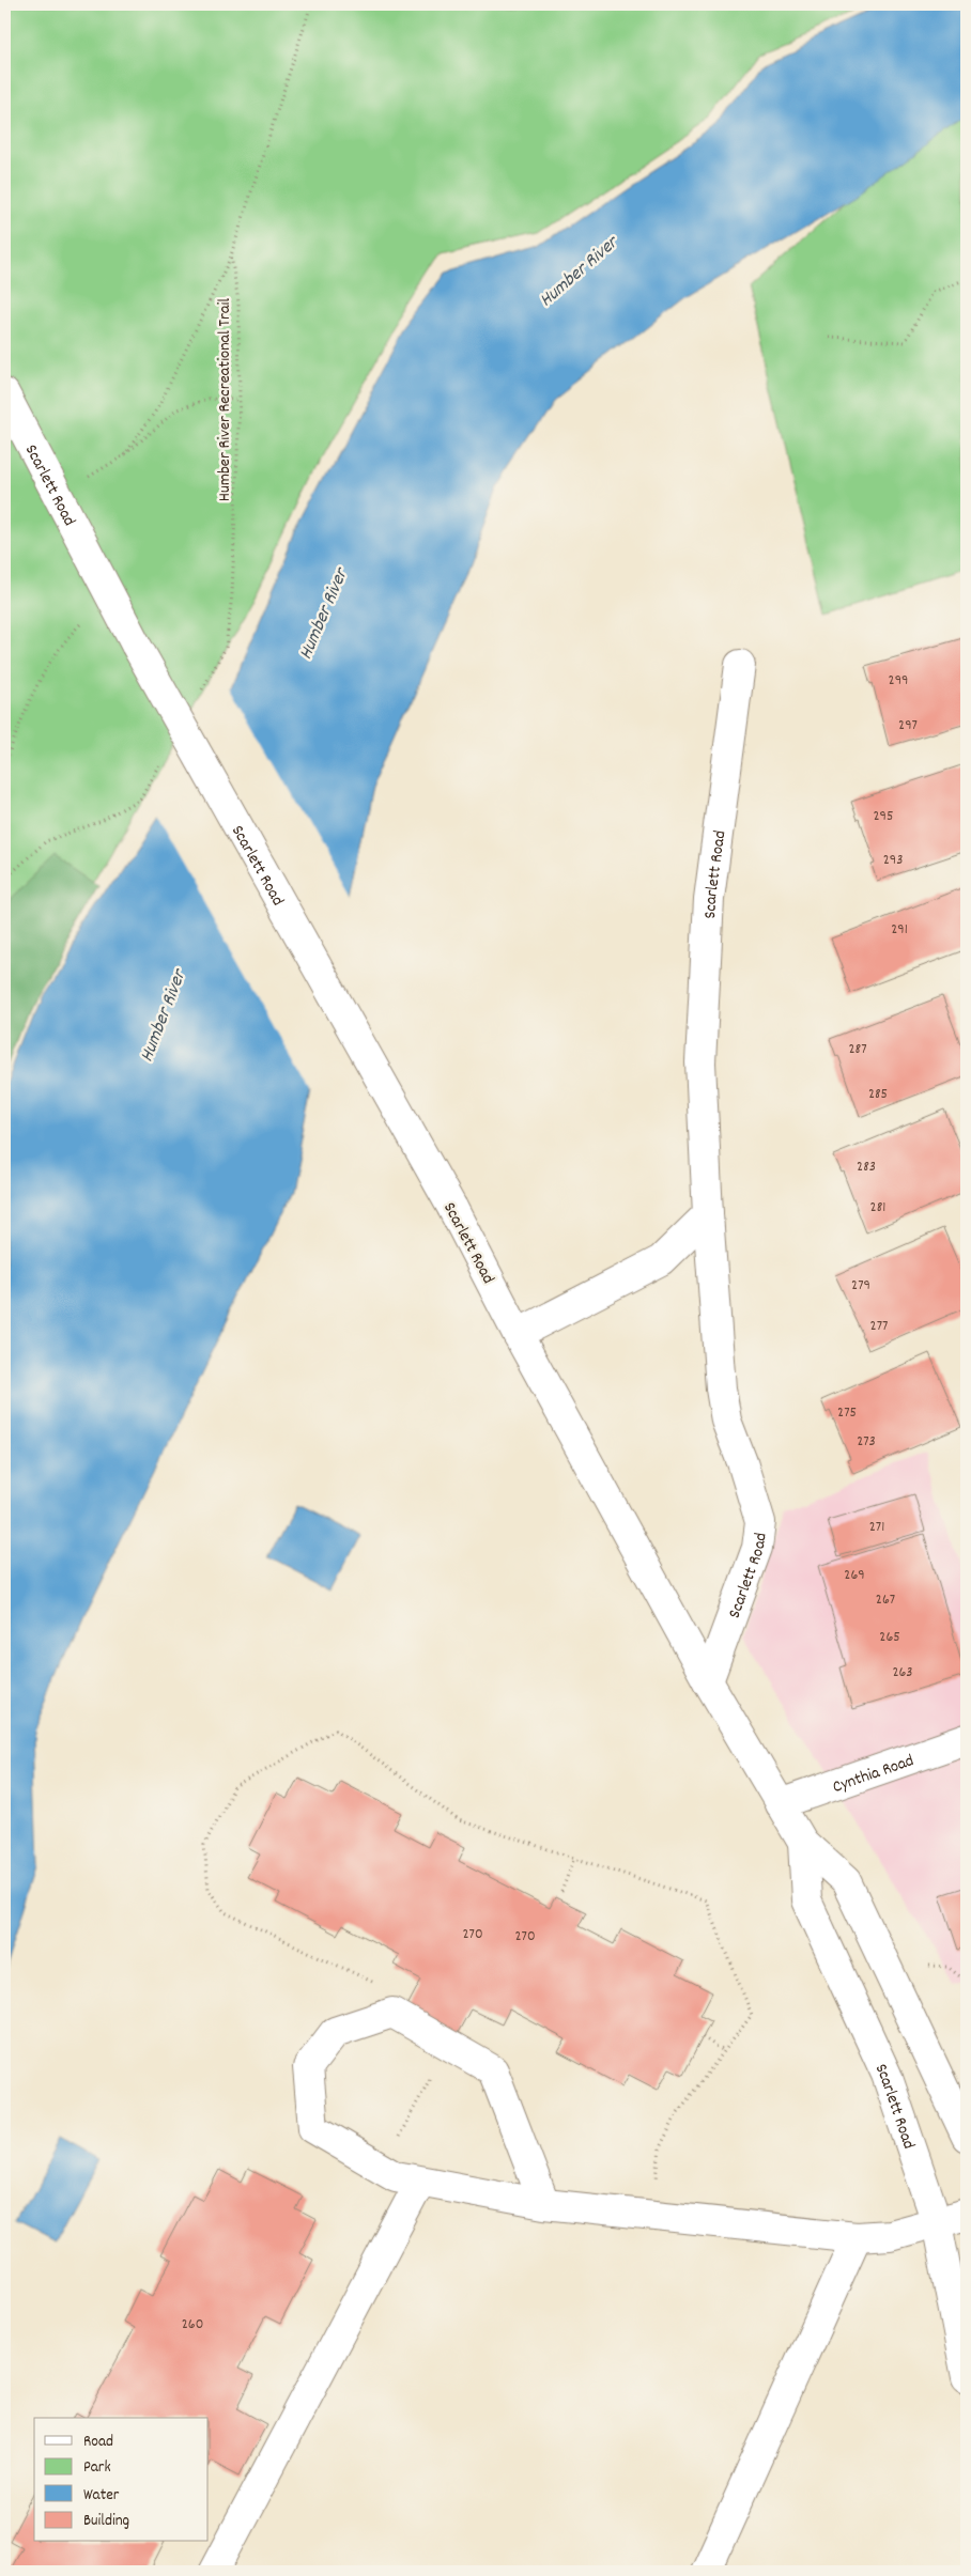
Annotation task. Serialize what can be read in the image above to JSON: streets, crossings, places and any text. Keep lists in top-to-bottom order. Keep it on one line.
{"streets":{"main road":["Scarlett Road","Cynthia Road"],"path":["Humber River Recreational Trail"]},"crossings":[["Scarlett Road","Cynthia Road"]],"water":["Humber River"],"house_numbers":["299","297","295","293","291","287","285","283","281","279","277","275","273","271","269","267","265","263","270","270","260"],"legend":["Road","Park","Water","Building"]}
